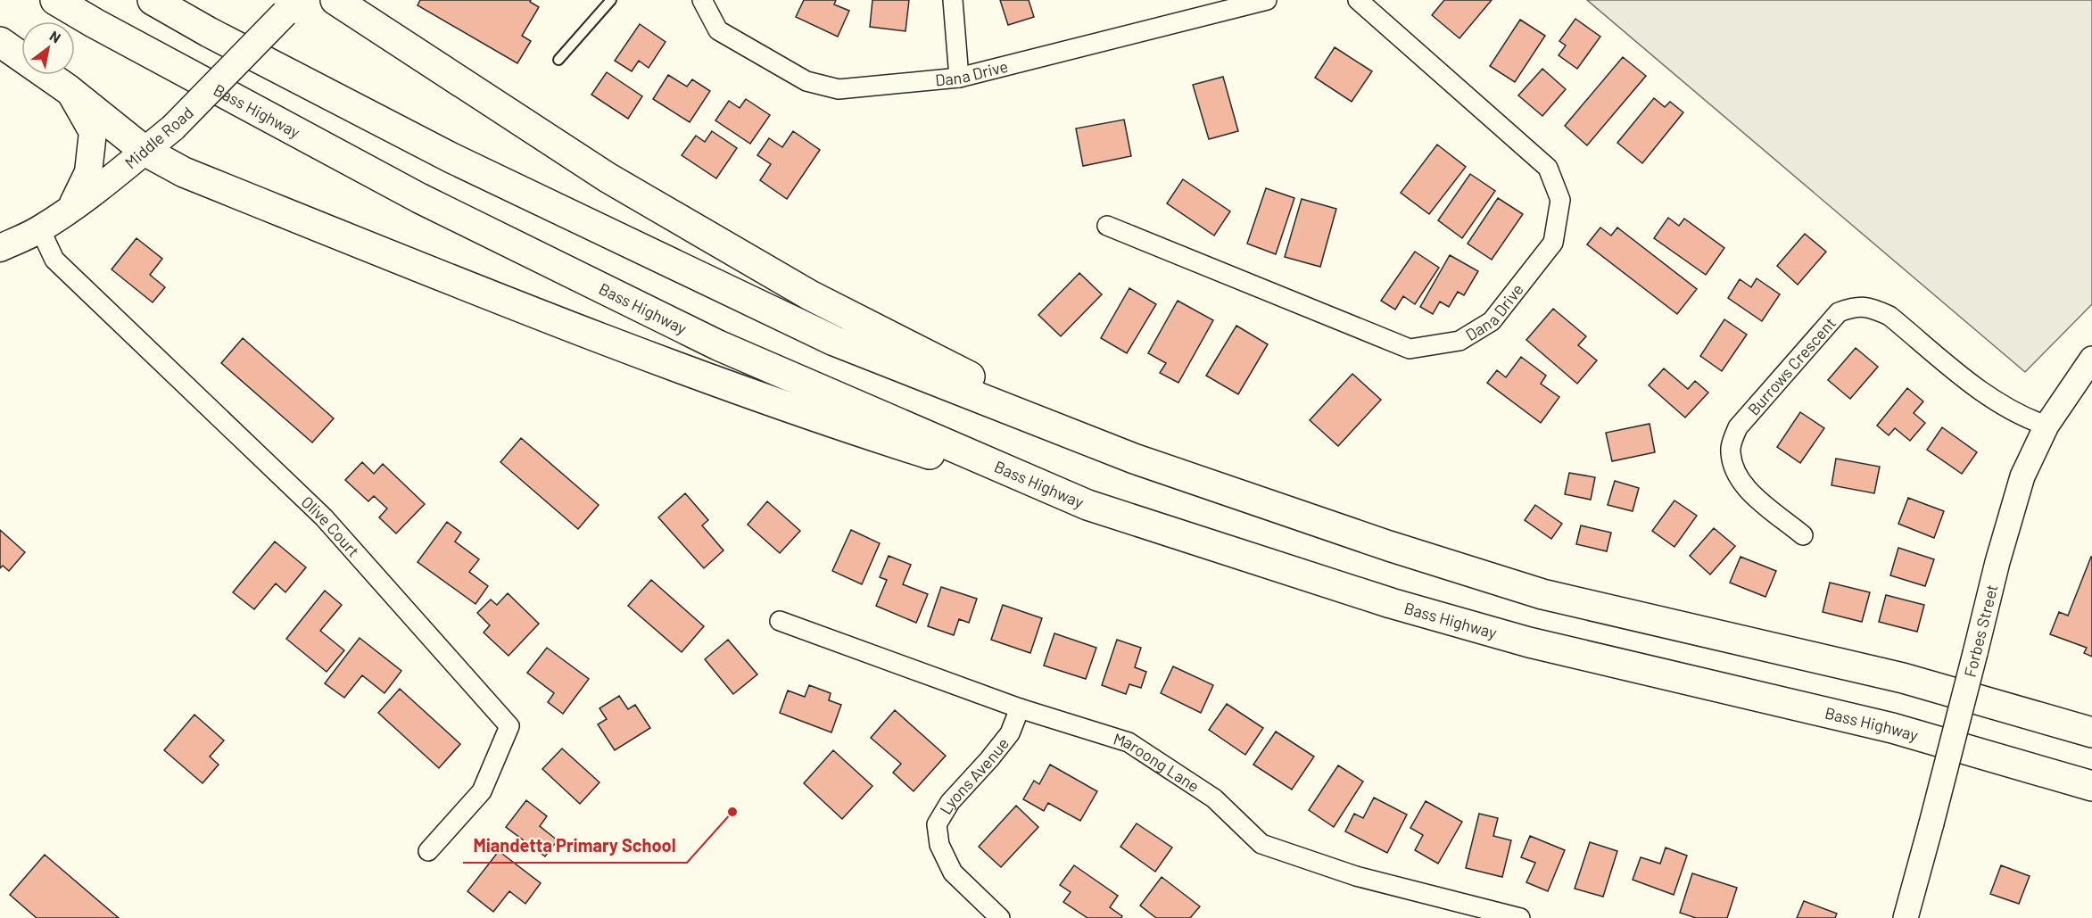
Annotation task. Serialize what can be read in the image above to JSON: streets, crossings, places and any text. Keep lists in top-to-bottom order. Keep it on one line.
{"streets":{"highway":["Bass Highway"],"main road":["Middle Road"],"street":["Dana Drive","Burrows Crescent","Olive Court","Forbes Street","Maroong Lane","Lyons Avenue"]},"crossings":[["Middle Road","Olive Court"],["Burrows Crescent","Forbes Street"],["Maroong Lane","Lyons Avenue"]],"places":["Miandetta Primary School"],"north":"top right"}
